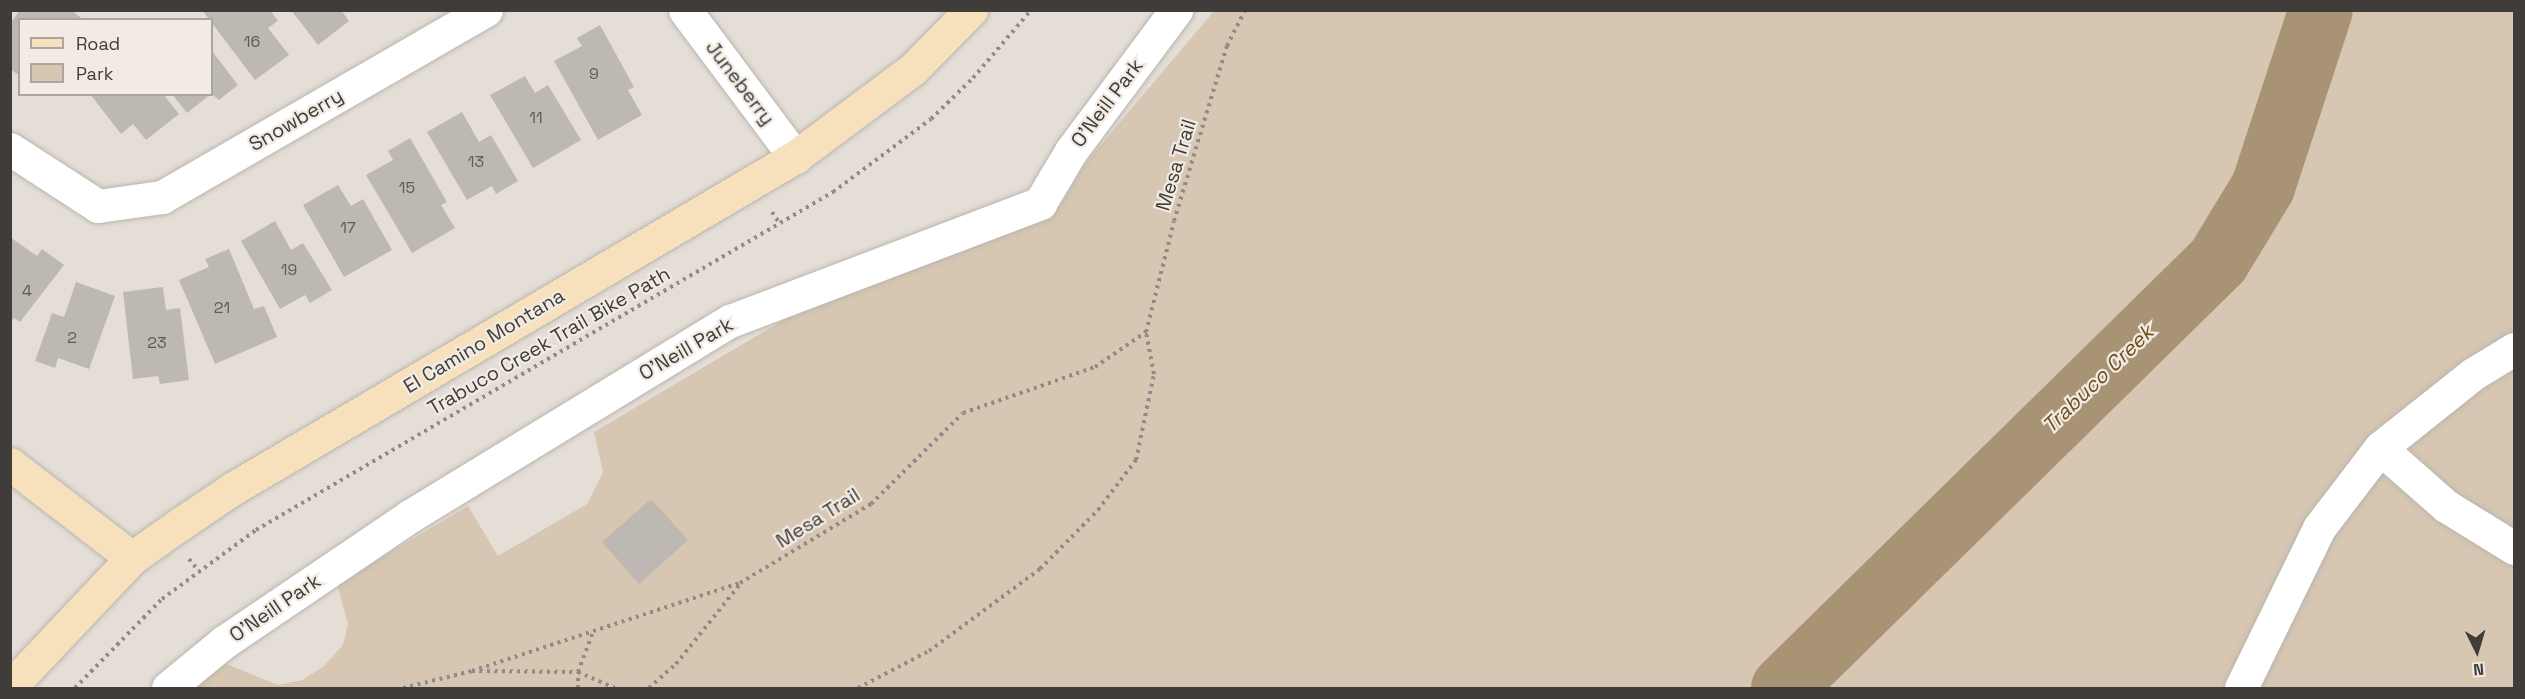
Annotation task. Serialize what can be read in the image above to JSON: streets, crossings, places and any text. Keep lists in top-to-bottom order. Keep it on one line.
{"streets":{"street":["Juneberry","O'Neill Park","Snowberry","El Camino Montana"],"path":["Mesa Trail","Trabuco Creek Trail Bike Path"]},"crossings":[["Juneberry","El Camino Montana"]],"water":["Trabuco Creek"],"house_numbers":["16","9","11","13","15","17","19","4","21","2","23"],"legend":["Road","Park"],"north":"bottom"}
